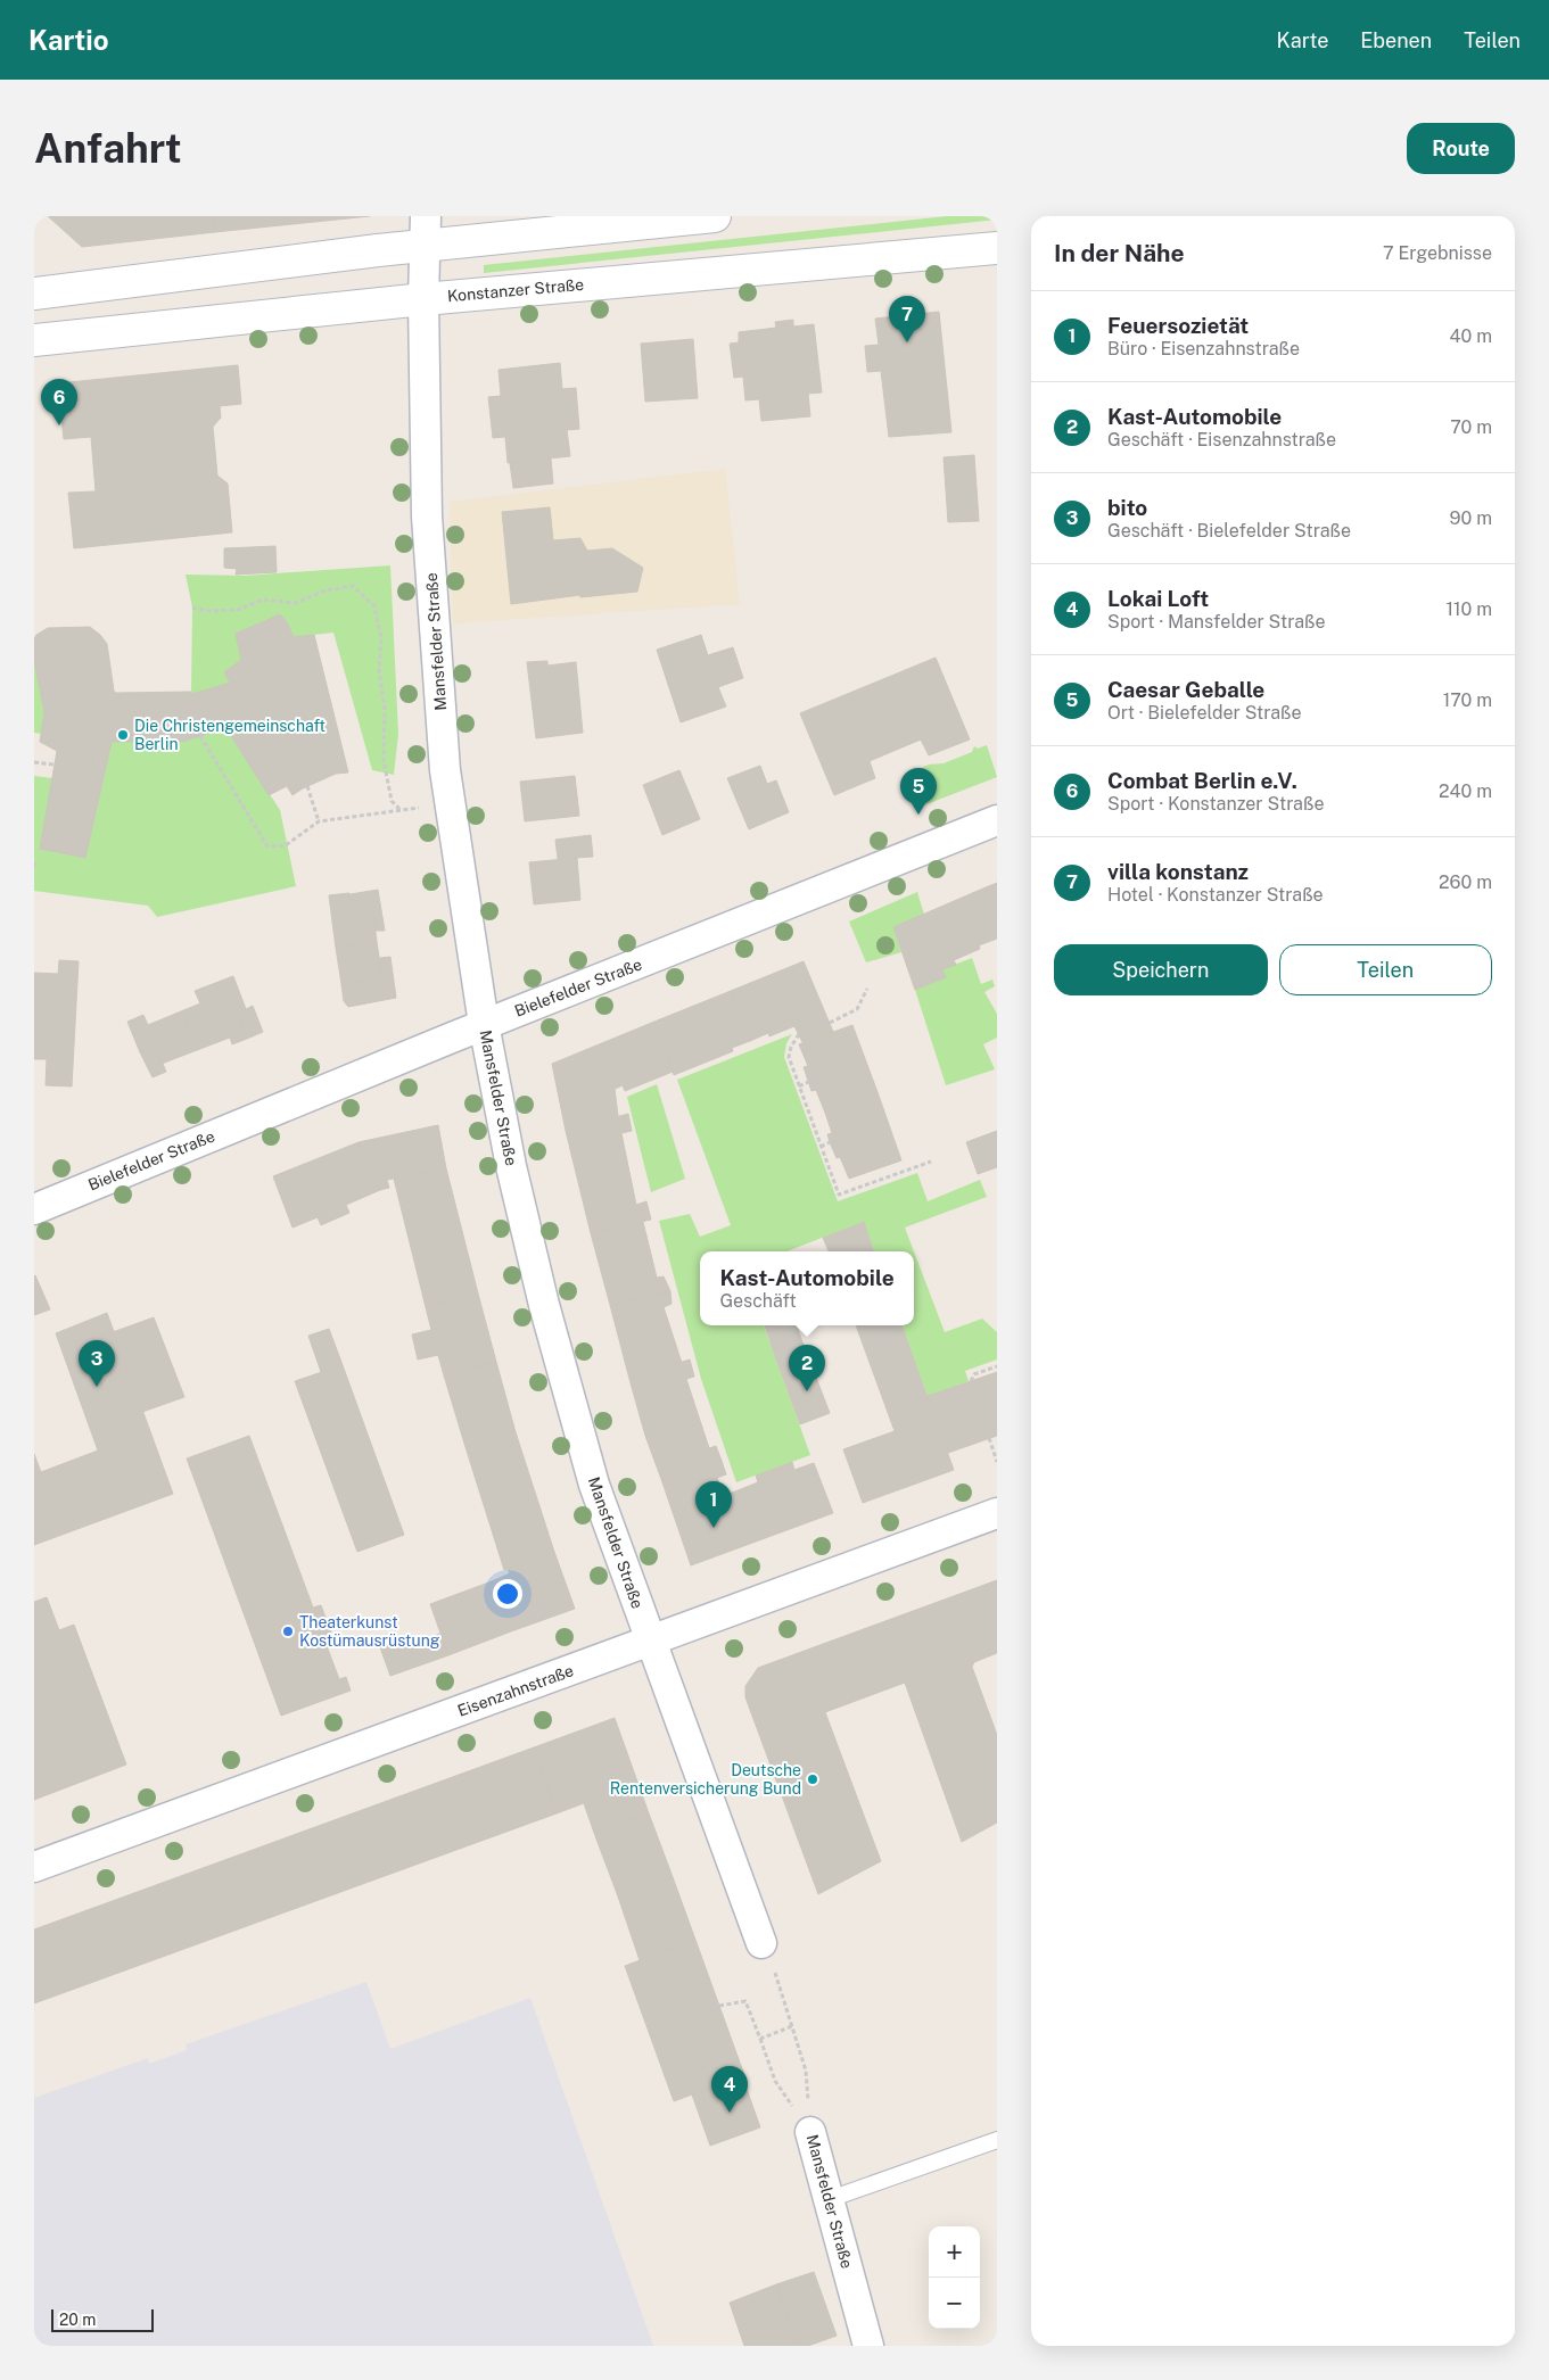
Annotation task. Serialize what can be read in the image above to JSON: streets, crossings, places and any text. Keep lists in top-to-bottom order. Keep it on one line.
{"streets":{"main road":["Konstanzer Straße"],"street":["Mansfelder Straße","Bielefelder Straße","Eisenzahnstraße"]},"crossings":[["Konstanzer Straße","Mansfelder Straße"],["Mansfelder Straße","Bielefelder Straße"],["Mansfelder Straße","Eisenzahnstraße"]],"places":["Die Christengemeinschaft Berlin","Theaterkunst Kostümausrüstung","Deutsche Rentenversicherung Bund"],"scale_bar":"20 m","page":{"header":"Kartio","nav":["Karte","Ebenen","Teilen"],"buttons":["Route",["Speichern","Teilen"]],"title":"Anfahrt","heading":["In der Nähe","7 Ergebnisse"],"list":[{"mark":"1","name":"Feuersozietät","note":"Büro · Eisenzahnstraße","value":"40 m"},{"mark":"2","name":"Kast-Automobile","note":"Geschäft · Eisenzahnstraße","value":"70 m"},{"mark":"3","name":"bito","note":"Geschäft · Bielefelder Straße","value":"90 m"},{"mark":"4","name":"Lokai Loft","note":"Sport · Mansfelder Straße","value":"110 m"},{"mark":"5","name":"Caesar Geballe","note":"Ort · Bielefelder Straße","value":"170 m"},{"mark":"6","name":"Combat Berlin e.V.","note":"Sport · Konstanzer Straße","value":"240 m"},{"mark":"7","name":"villa konstanz","note":"Hotel · Konstanzer Straße","value":"260 m"}],"pins":["7","6","5","3","2","1","4"],"popup":["Kast-Automobile","Geschäft"],"map_buttons":["+","−"],"scale":"20 m"}}
